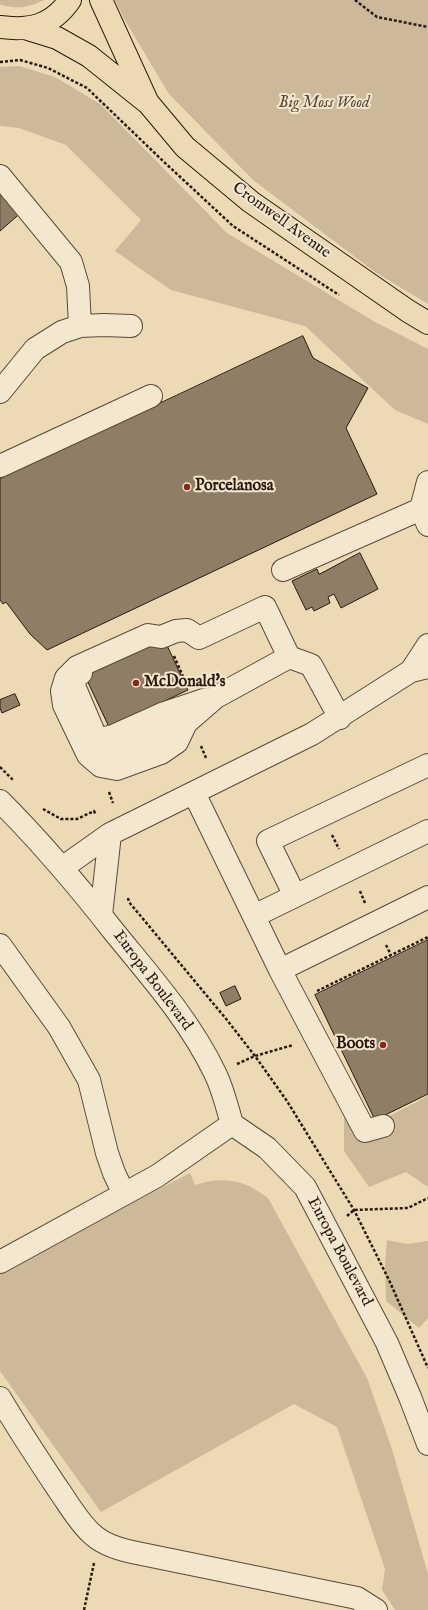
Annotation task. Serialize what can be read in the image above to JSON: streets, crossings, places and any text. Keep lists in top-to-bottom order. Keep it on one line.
{"streets":{"main road":["Cromwell Avenue"],"street":["Europa Boulevard"]},"parks":["Big Moss Wood"],"places":["Porcelanosa","McDonald's","Boots"]}
